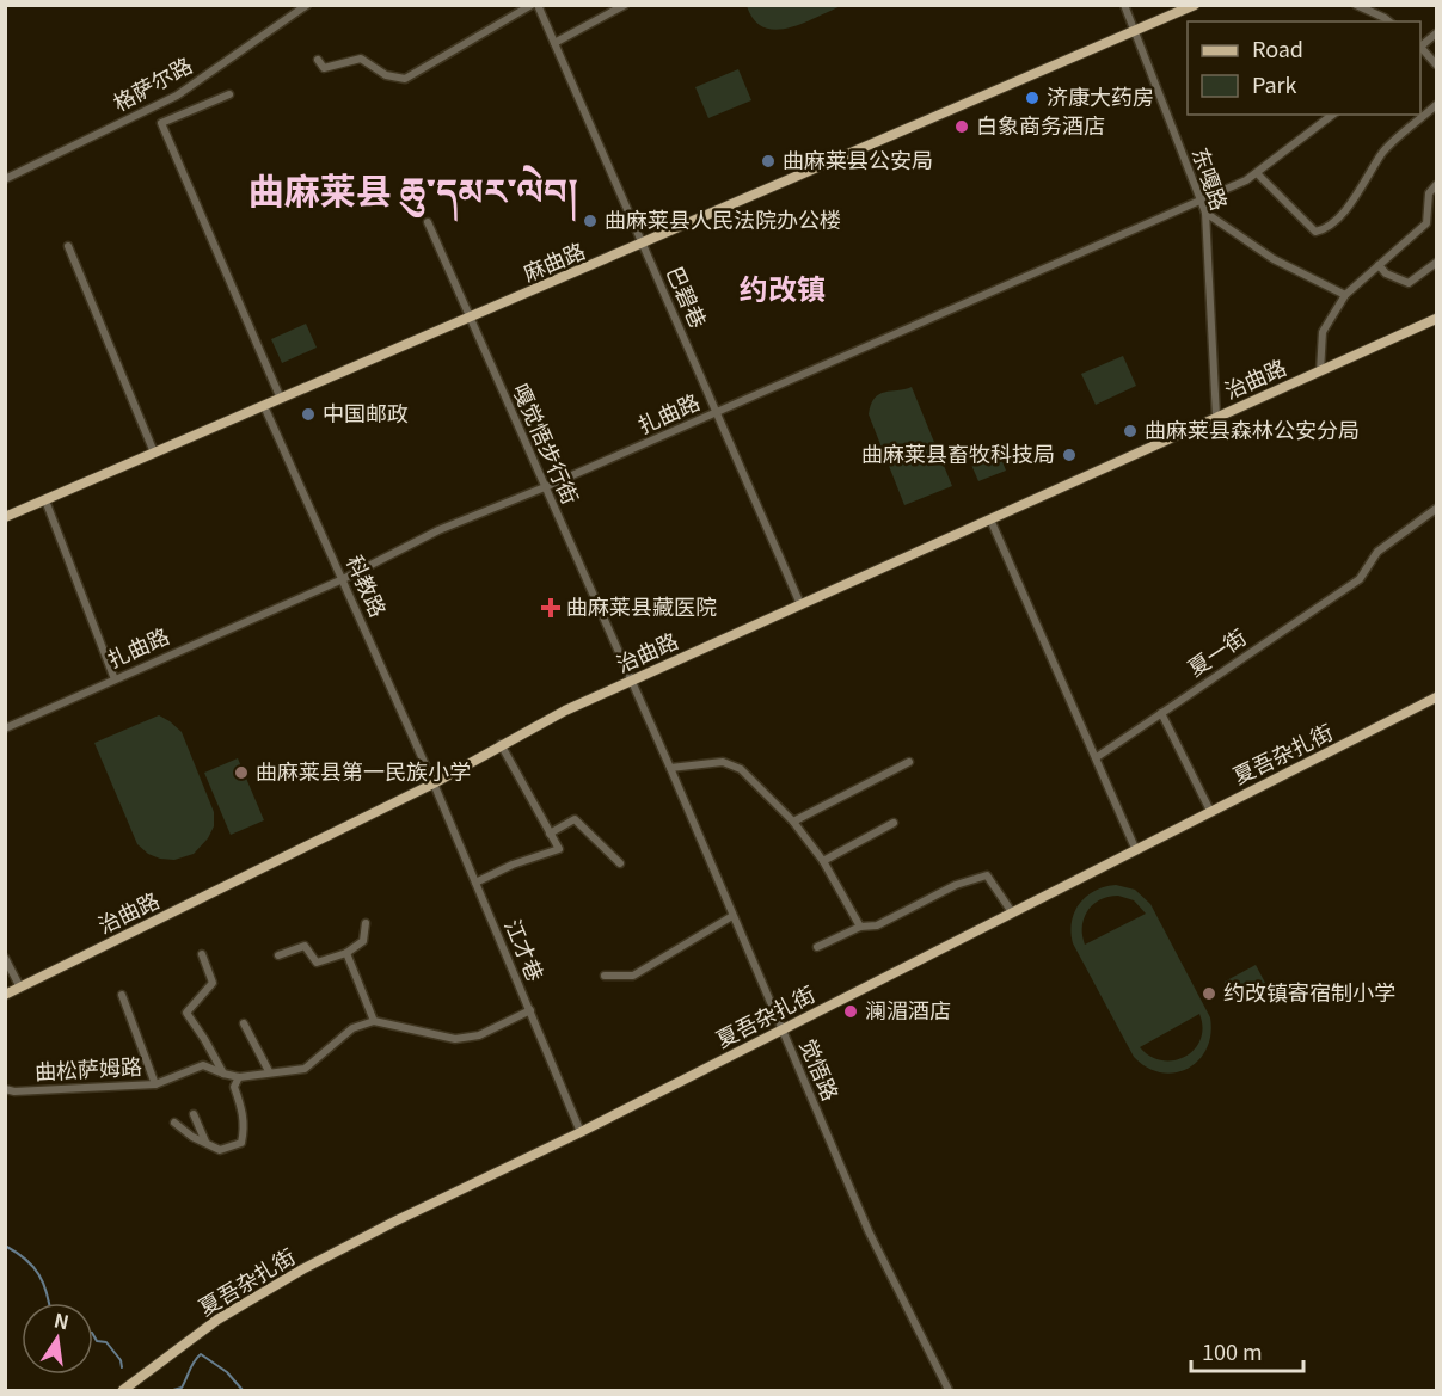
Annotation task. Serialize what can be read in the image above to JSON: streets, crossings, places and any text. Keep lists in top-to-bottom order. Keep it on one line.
{"streets":{"main road":["麻曲路","治曲路","夏吾杂扎街"],"street":["格萨尔路","东嘎路","巴碧巷","扎曲路","嘎觉悟步行街","科教路","夏一街","江才巷","曲松萨姆路","觉悟路"]},"crossings":[["东嘎路","麻曲路"],["东嘎路","治曲路"],["东嘎路","扎曲路"],["麻曲路","巴碧巷"],["麻曲路","嘎觉悟步行街"],["麻曲路","科教路"],["巴碧巷","治曲路"],["巴碧巷","扎曲路"],["治曲路","嘎觉悟步行街"],["治曲路","科教路"],["治曲路","江才巷"],["治曲路","觉悟路"],["扎曲路","嘎觉悟步行街"],["扎曲路","科教路"],["嘎觉悟步行街","觉悟路"],["科教路","江才巷"],["夏吾杂扎街","江才巷"],["夏吾杂扎街","觉悟路"]],"districts":["曲麻莱县 ཆུ་དམར་ལེབ།","约改镇"],"places":{"other":["济康大药房","白象商务酒店","曲麻莱县公安局","曲麻莱县人民法院办公楼","中国邮政","曲麻莱县森林公安分局","曲麻莱县畜牧科技局","曲麻莱县第一民族小学","约改镇寄宿制小学","澜湄酒店"],"health":["曲麻莱县藏医院"]},"legend":["Road","Park"],"scale_bar":"100 m","north":"top"}
